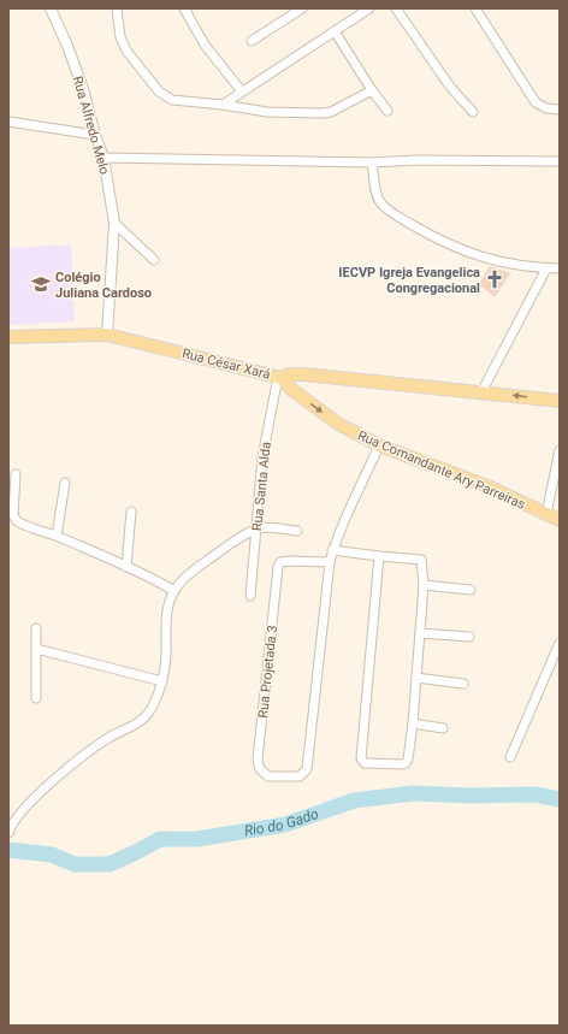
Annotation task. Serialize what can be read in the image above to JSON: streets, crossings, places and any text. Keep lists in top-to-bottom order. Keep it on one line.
{"streets":{"main road":["Rua César Xará","Rua Comandante Ary Parreiras"],"street":["Rua Alfredo Melo","Rua Santa Alda","Rua Projetada 3"]},"crossings":[["Rua Alfredo Melo","Rua César Xará"],["Rua César Xará","Rua Comandante Ary Parreiras"],["Rua César Xará","Rua Santa Alda"],["Rua Comandante Ary Parreiras","Rua Santa Alda"]],"water":["Rio do Gado"],"places":{"church":["IECVP Igreja Evangelica Congregacional"],"school or university":["Colégio Juliana Cardoso"]}}
